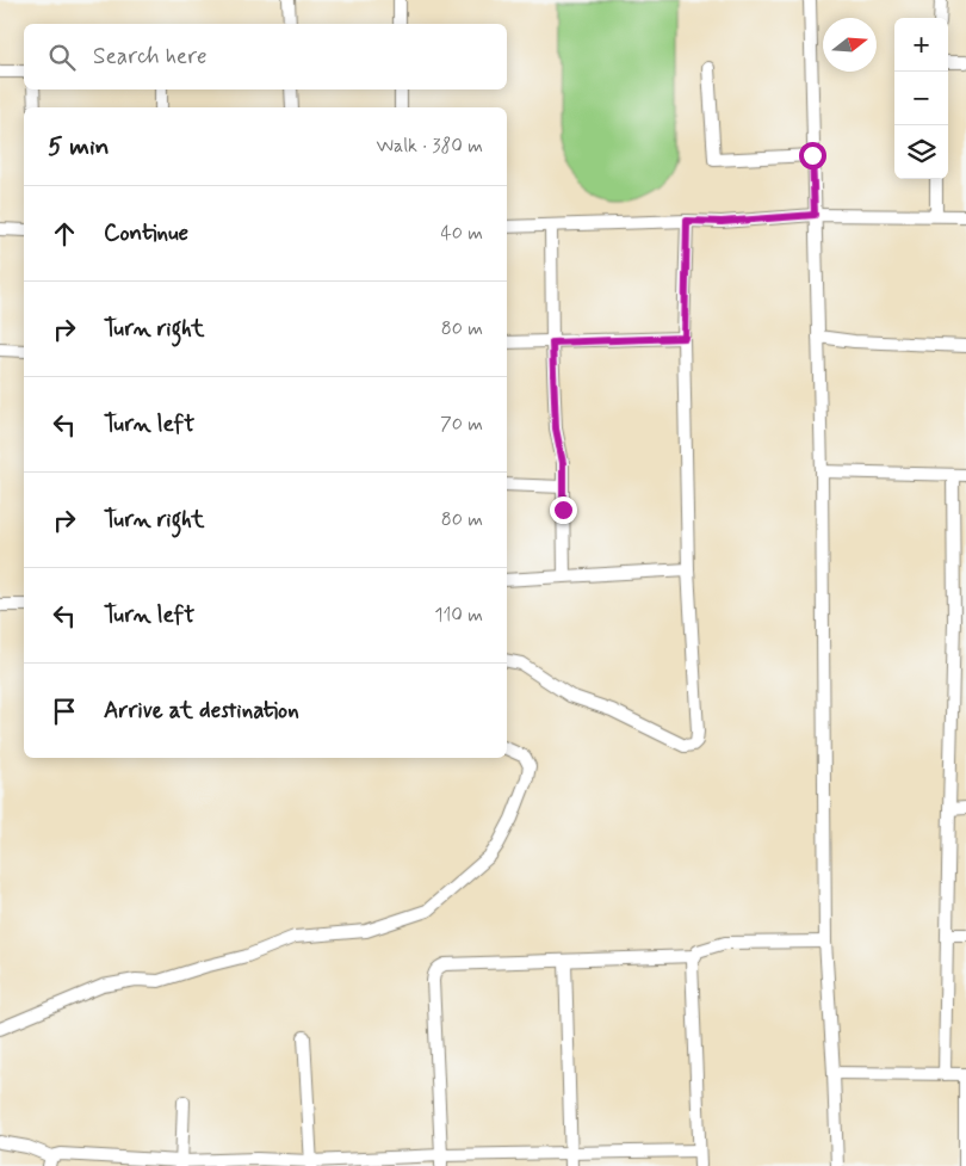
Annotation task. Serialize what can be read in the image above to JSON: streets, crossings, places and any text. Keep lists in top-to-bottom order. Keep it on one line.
{"north":"right","page":{"map_buttons":["+","−"],"search":"Search here","heading":["5 min","Walk · 380 m"],"list":[["Continue","40 m"],["Turn right","80 m"],["Turn left","70 m"],["Turn right","80 m"],["Turn left","110 m"],"Arrive at destination"]}}
